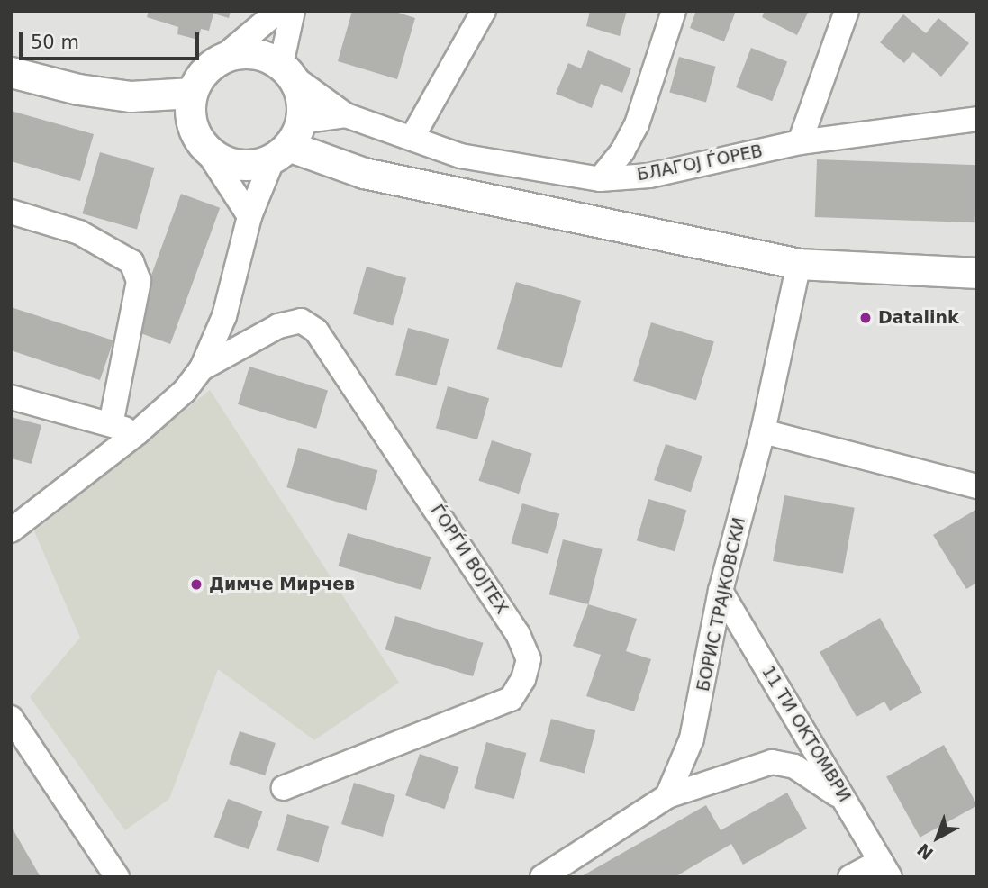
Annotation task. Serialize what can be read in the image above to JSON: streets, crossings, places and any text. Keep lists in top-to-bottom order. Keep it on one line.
{"streets":{"street":["БЛАГОЈ ЃОРЕВ","ЃОРЃИ ВОЈТЕХ","БОРИС ТРАЈКОВСКИ","11 ТИ ОКТОМВРИ"]},"crossings":[["БОРИС ТРАЈКОВСКИ","11 ТИ ОКТОМВРИ"]],"places":["Datalink","Димче Мирчев"],"scale_bar":"50 m","north":"bottom left"}
